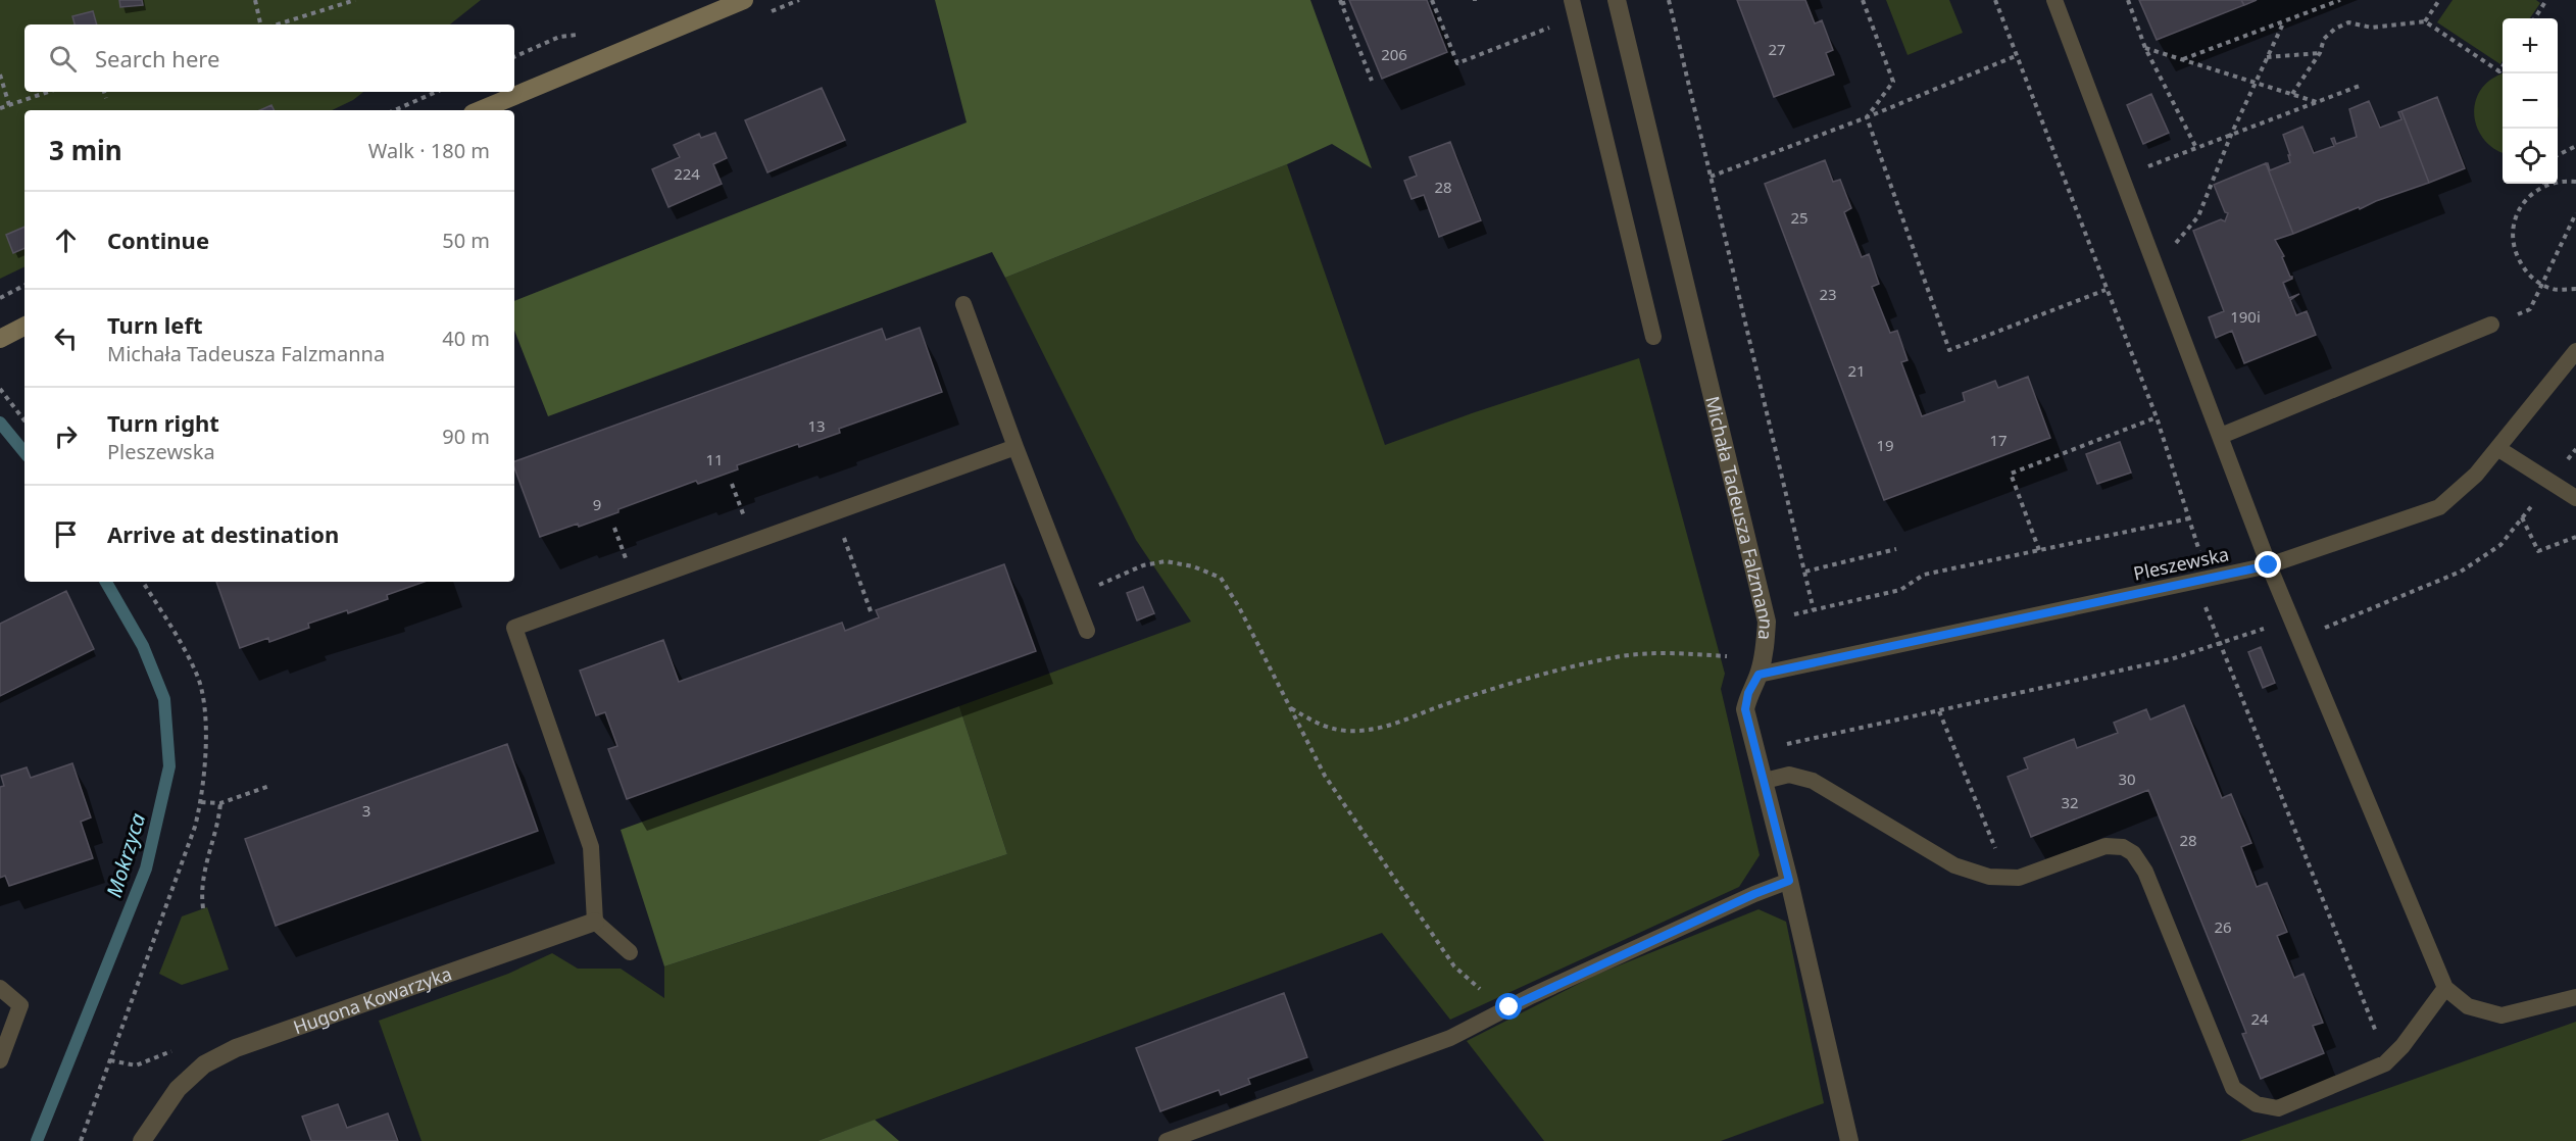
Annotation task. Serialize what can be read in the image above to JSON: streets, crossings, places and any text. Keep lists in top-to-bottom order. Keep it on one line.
{"streets":{"street":["Michała Tadeusza Falzmanna","Hugona Kowarzyka"],"lane":["Pleszewska"]},"crossings":[["Michała Tadeusza Falzmanna","Pleszewska"]],"water":["Mokrzyca"],"house_numbers":["27","206","224","28","25","23","190i","21","13","17","19","11","9","30","32","3","28","26","24"],"page":{"map_buttons":["+","−"],"search":"Search here","heading":["3 min","Walk · 180 m"],"list":[["Continue","50 m"],["Turn left","Michała Tadeusza Falzmanna","40 m"],["Turn right","Pleszewska","90 m"],"Arrive at destination"]}}
